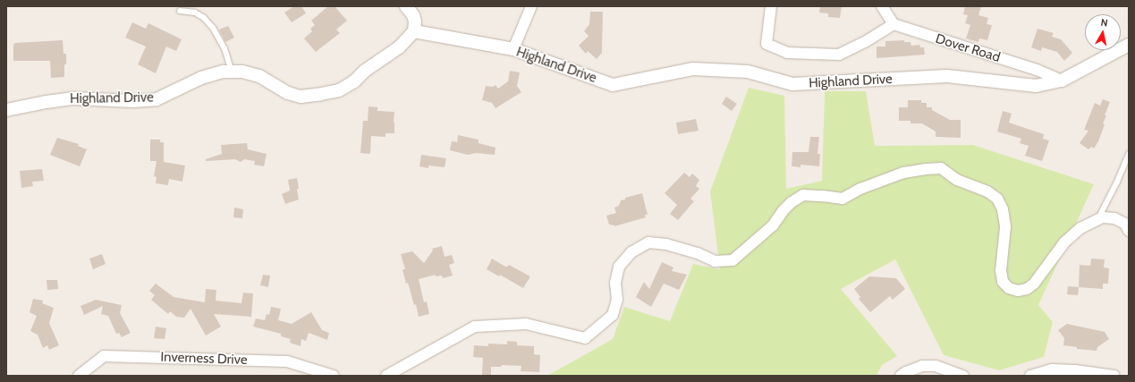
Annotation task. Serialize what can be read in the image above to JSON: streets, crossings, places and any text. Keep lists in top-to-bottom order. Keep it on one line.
{"streets":{"street":["Dover Road","Highland Drive","Inverness Drive"]},"crossings":[["Dover Road","Highland Drive"]],"north":"top"}
